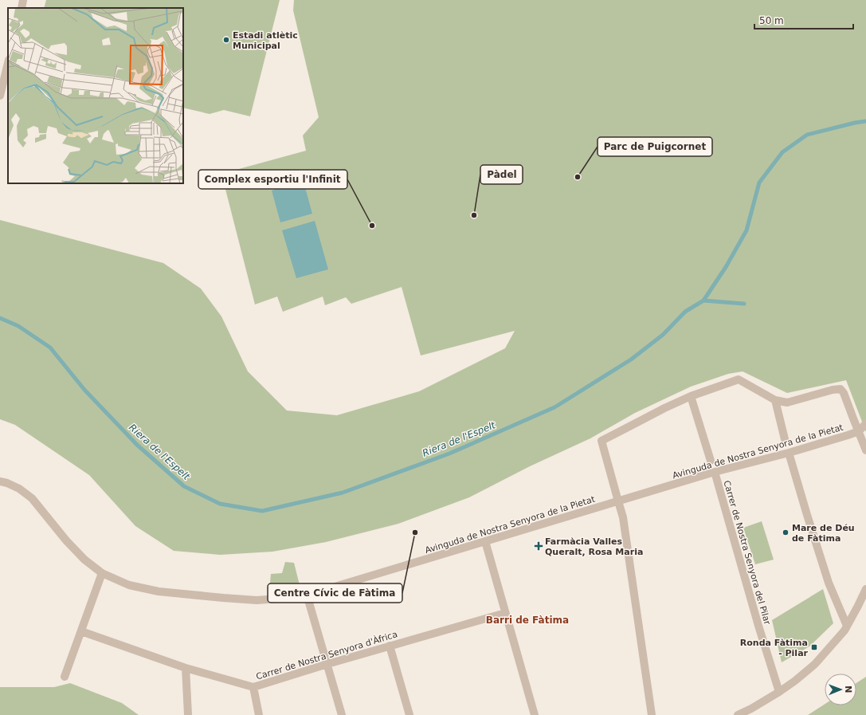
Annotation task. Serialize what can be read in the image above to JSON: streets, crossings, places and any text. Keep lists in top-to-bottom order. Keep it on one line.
{"streets":{"street":["Avinguda de Nostra Senyora de la Pietat","Carrer de Nostra Senyora del Pilar","Carrer de Nostra Senyora d'Àfrica"]},"crossings":[["Avinguda de Nostra Senyora de la Pietat","Carrer de Nostra Senyora del Pilar"]],"districts":["Barri de Fàtima"],"water":["Riera de l'Espelt"],"places":{"other":["Estadi atlètic Municipal","Parc de Puigcornet","Pàdel","Complex esportiu l'Infinit","Centre Cívic de Fàtima","Mare de Déu de Fàtima"],"health":["Farmàcia Valles Queralt, Rosa Maria"],"transit":["Ronda Fàtima - Pilar"]},"scale_bar":"50 m","north":"right"}
